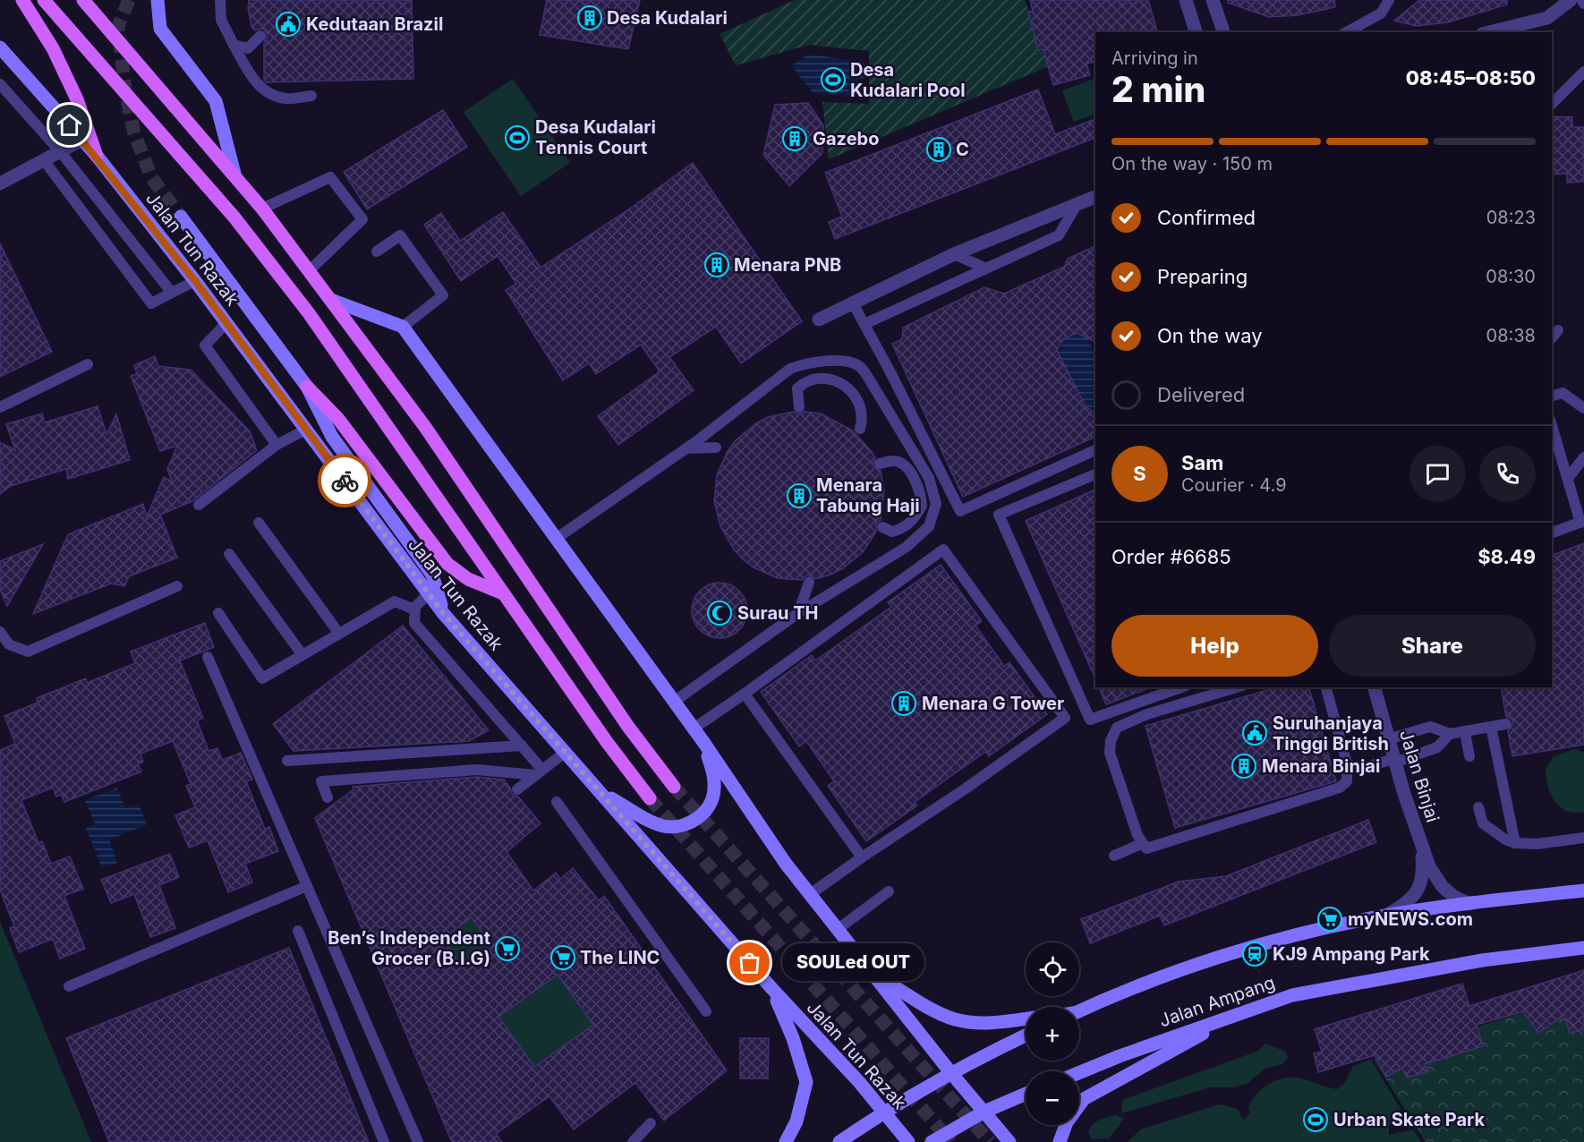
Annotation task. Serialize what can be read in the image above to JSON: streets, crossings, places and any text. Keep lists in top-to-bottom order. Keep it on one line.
{"streets":{"main road":["Jalan Tun Razak","Jalan Ampang"],"street":["Jalan Binjai"]},"places":{"building":["Desa Kudalari","Gazebo","C","Menara PNB","Menara Tabung Haji","Menara G Tower","Menara Binjai"],"public building":["Kedutaan Brazil","Suruhanjaya Tinggi British"],"sports":["Desa Kudalari Pool","Desa Kudalari Tennis Court","Urban Skate Park"],"mosque":["Surau TH"],"supermarket":["myNEWS.com","Ben’s Independent Grocer (B.I.G)","The LINC"],"station":["KJ9 Ampang Park"],"other":["SOULed OUT"]},"page":{"heading":["2 min","Arriving in","08:45–08:50"],"panel":["Sam","Courier · 4.9","Order #6685","$8.49"],"bar":"On the way · 150 m","list":[["Confirmed","08:23"],["Preparing","08:30"],["On the way","08:38"],"Delivered"],"round":"S","buttons":["Help","Share"],"map_buttons":["+","−"],"bubble":"SOULed OUT"}}
